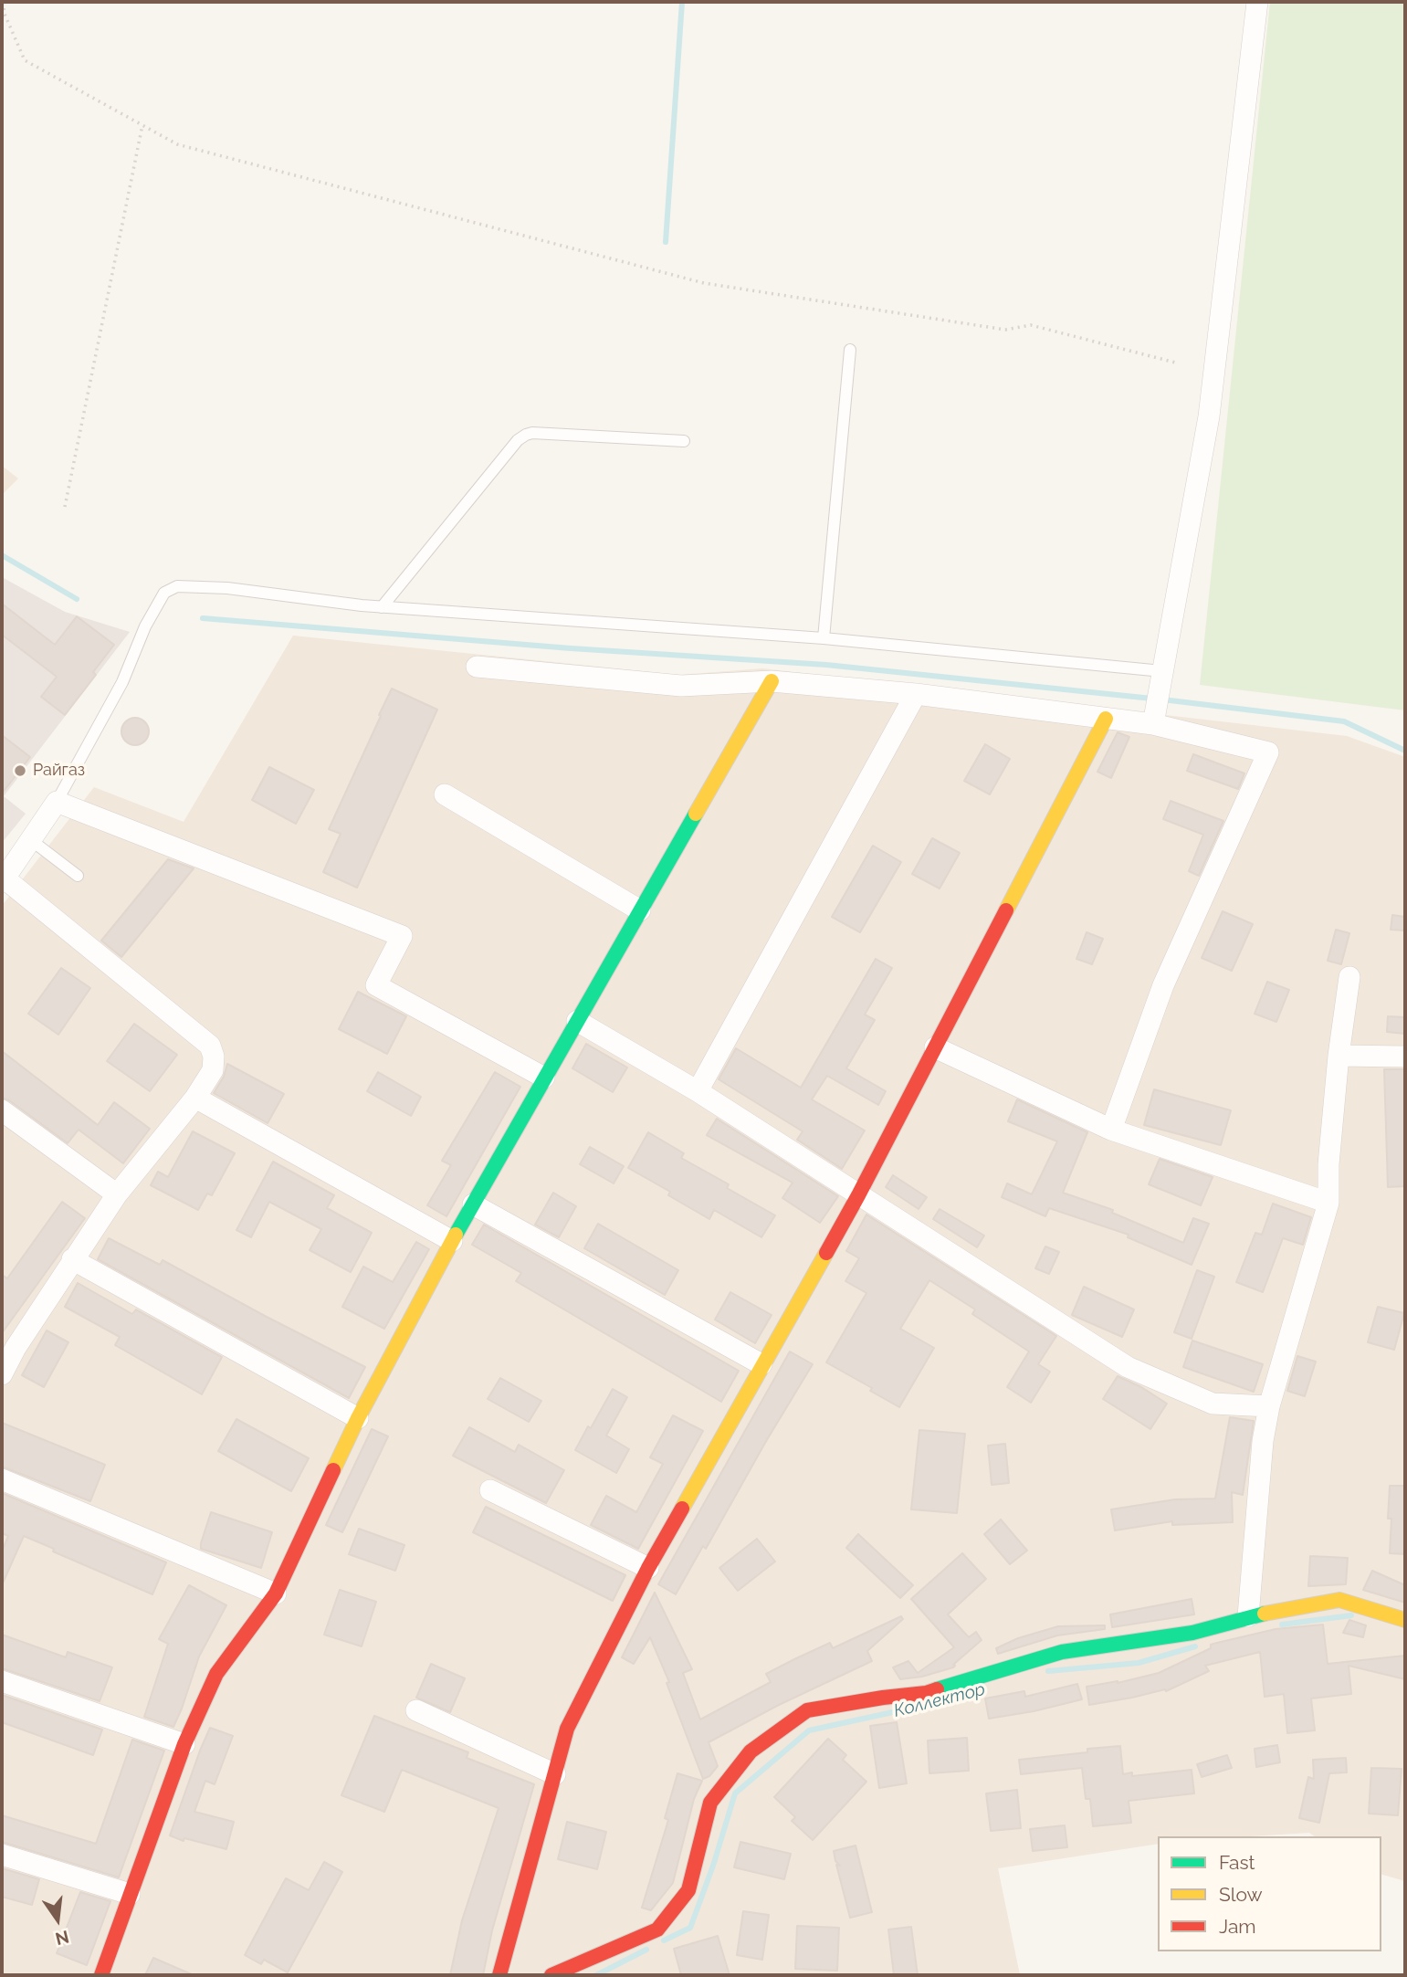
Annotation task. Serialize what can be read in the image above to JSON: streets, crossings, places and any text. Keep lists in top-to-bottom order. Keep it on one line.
{"water":["Коллектор"],"places":["Райгаз"],"legend":["Fast","Slow","Jam"],"north":"bottom"}
